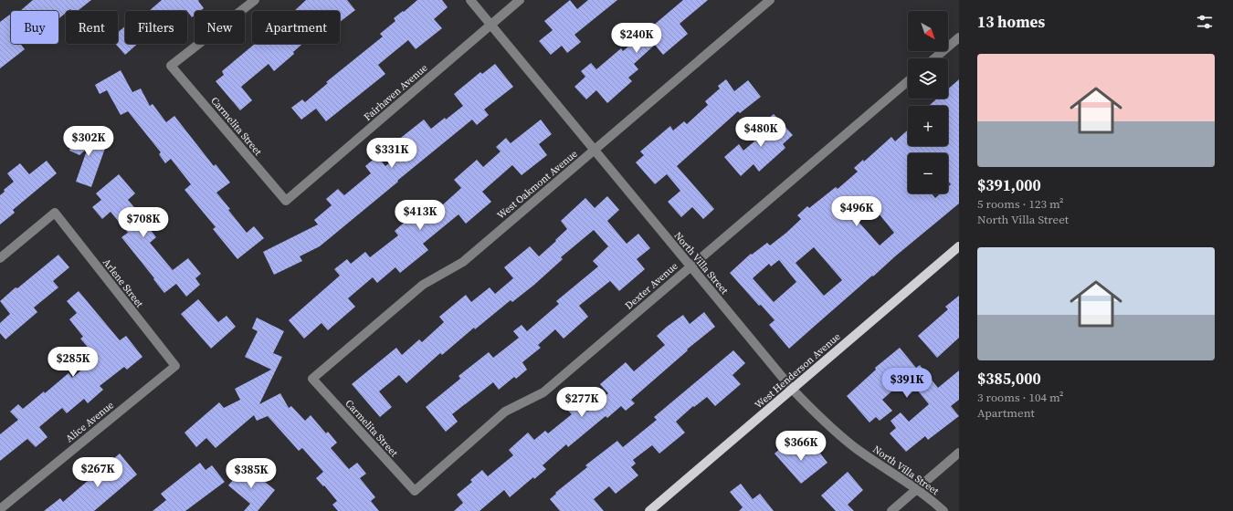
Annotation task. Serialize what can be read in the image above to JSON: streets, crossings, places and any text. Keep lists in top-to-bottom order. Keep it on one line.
{"streets":{"main road":["West Henderson Avenue"],"street":["Fairhaven Avenue","Carmelita Street","West Oakmont Avenue","North Villa Street","Arlene Street","Dexter Avenue","Alice Avenue"]},"crossings":[["Fairhaven Avenue","Carmelita Street"],["Fairhaven Avenue","North Villa Street"],["Carmelita Street","West Oakmont Avenue"],["Carmelita Street","Dexter Avenue"],["West Oakmont Avenue","North Villa Street"],["North Villa Street","Dexter Avenue"],["North Villa Street","West Henderson Avenue"],["Arlene Street","Alice Avenue"]],"north":"bottom right","page":{"heading":"13 homes","map_buttons":["+","−"],"chip":["Buy","Rent","Filters","New","Apartment"],"price":["$240K","$480K","$302K","$331K","$496K","$413K","$708K","$285K","$391K","$277K","$366K","$267K","$385K"],"list":[{"name":"$391,000","note":"5 rooms · 123 m² · North Villa Street"},{"name":"$385,000","note":"3 rooms · 104 m² · Apartment"}]}}
